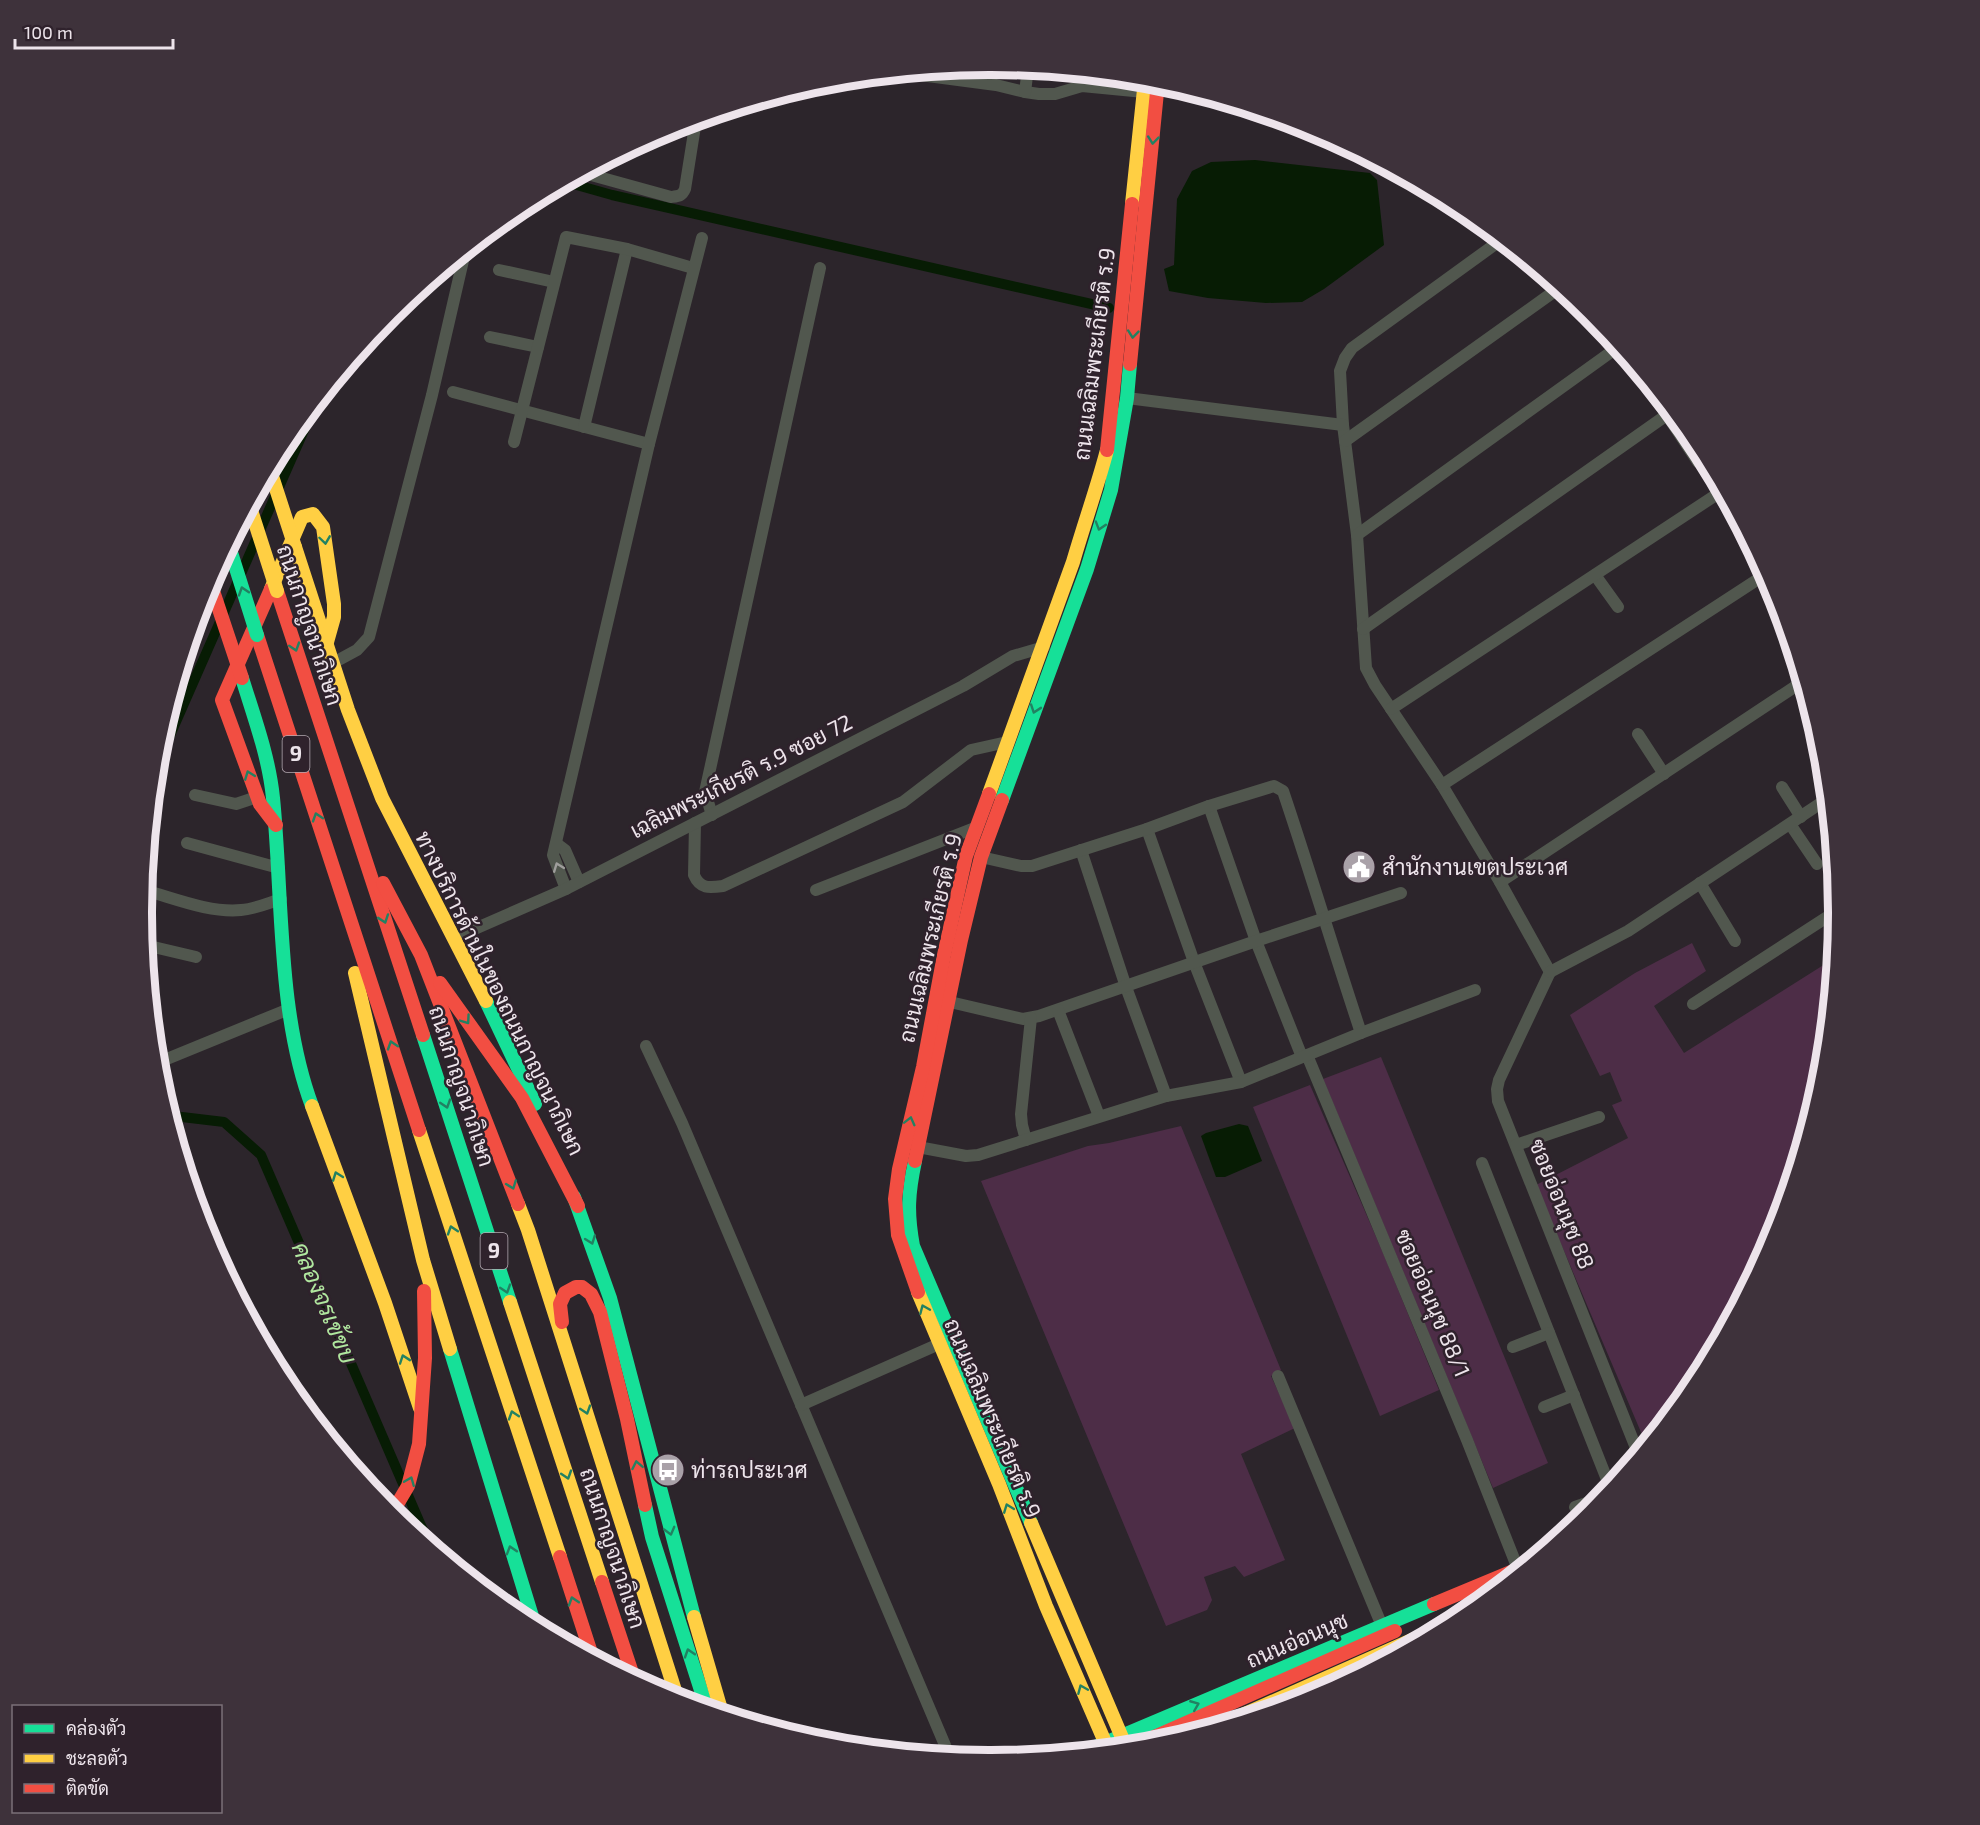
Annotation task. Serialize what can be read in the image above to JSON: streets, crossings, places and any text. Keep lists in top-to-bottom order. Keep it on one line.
{"streets":{"main road":["ถนนเฉลิมพระเกียรติ ร.9","ถนนกาญจนาภิเษก","9","ทางบริการด้านในของถนนกาญจนาภิเษก","ถนนอ่อนนุช"],"street":["เฉลิมพระเกียรติ ร.9 ซอย 72","ซอยอ่อนนุช 88","ซอยอ่อนนุช 88/1"]},"crossings":[["ถนนเฉลิมพระเกียรติ ร.9","เฉลิมพระเกียรติ ร.9 ซอย 72"],["เฉลิมพระเกียรติ ร.9 ซอย 72","ทางบริการด้านในของถนนกาญจนาภิเษก"]],"water":["คลองจรเข้ขบ"],"places":{"public building":["สำนักงานเขตประเวศ"],"bus stop":["ท่ารถประเวศ"]},"legend":["คล่องตัว","ชะลอตัว","ติดขัด"],"scale_bar":"100 m"}
